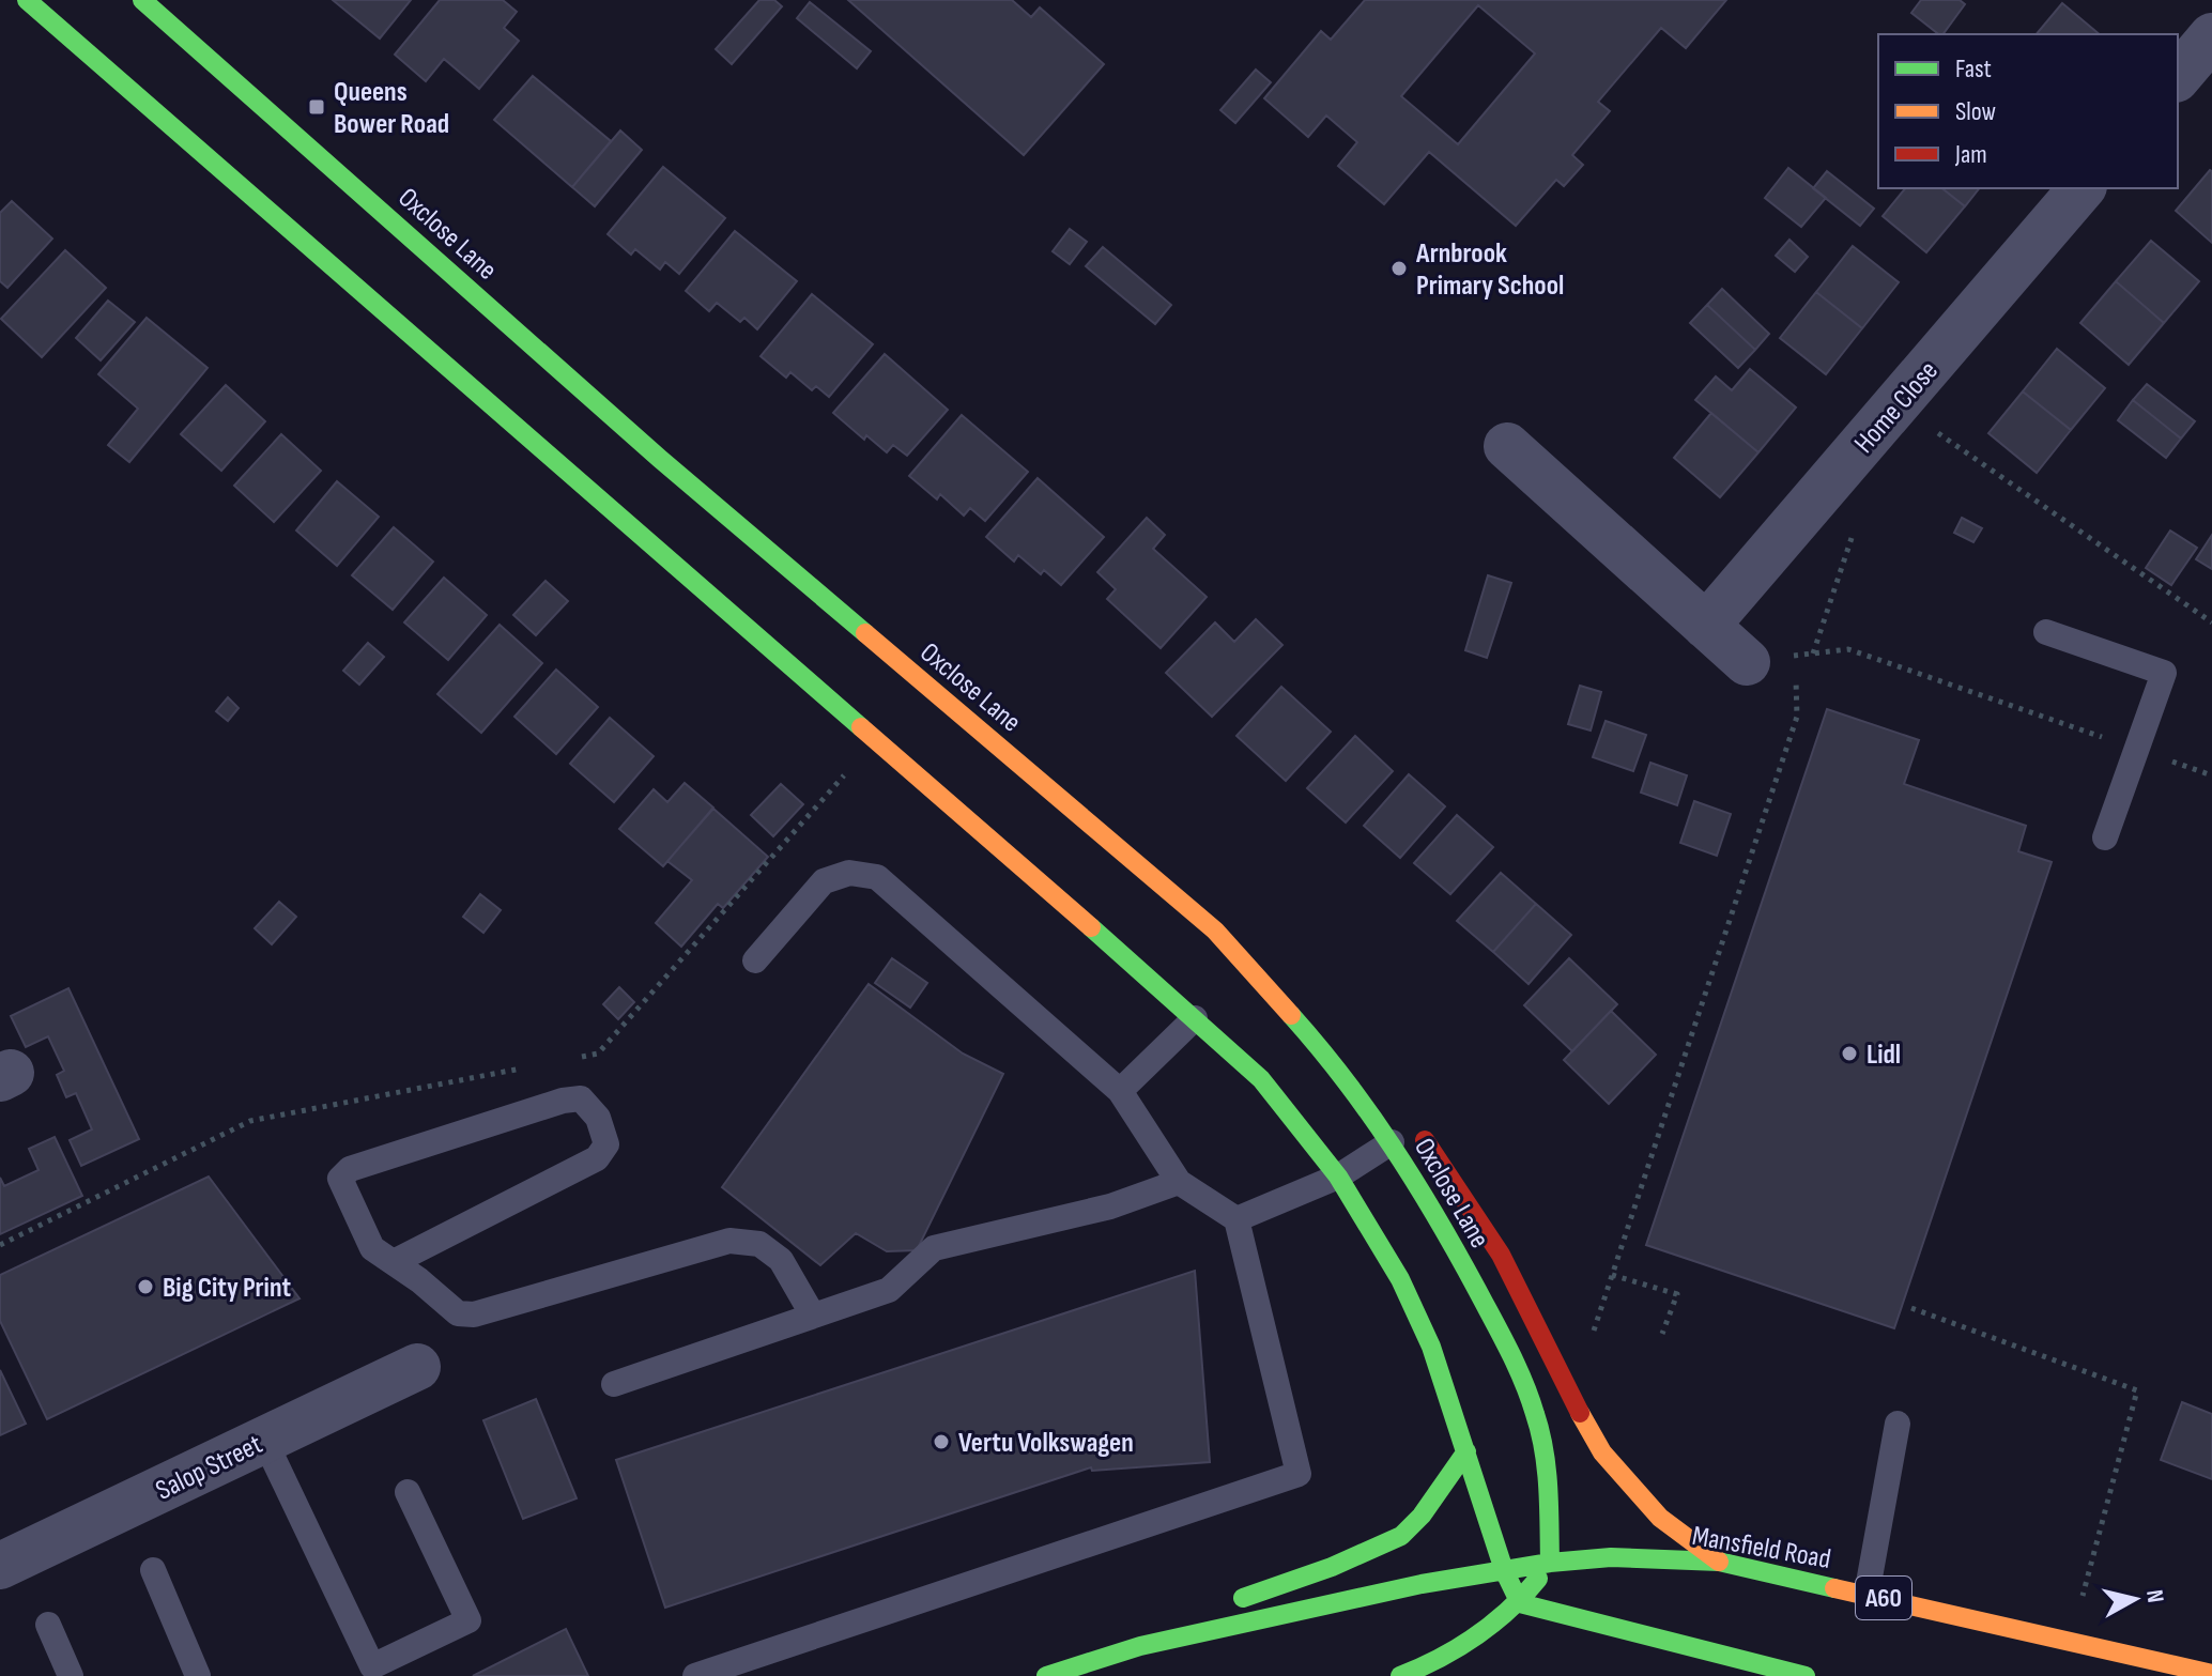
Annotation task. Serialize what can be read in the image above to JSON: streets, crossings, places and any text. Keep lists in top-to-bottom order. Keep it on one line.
{"streets":{"main road":["Oxclose Lane","Mansfield Road","A60"],"street":["Home Close","Salop Street"]},"crossings":[["Oxclose Lane","Mansfield Road"],["Mansfield Road","A60"]],"places":{"transit":["Queens Bower Road"],"other":["Arnbrook Primary School","Lidl","Big City Print","Vertu Volkswagen"]},"legend":["Fast","Slow","Jam"],"north":"right"}
